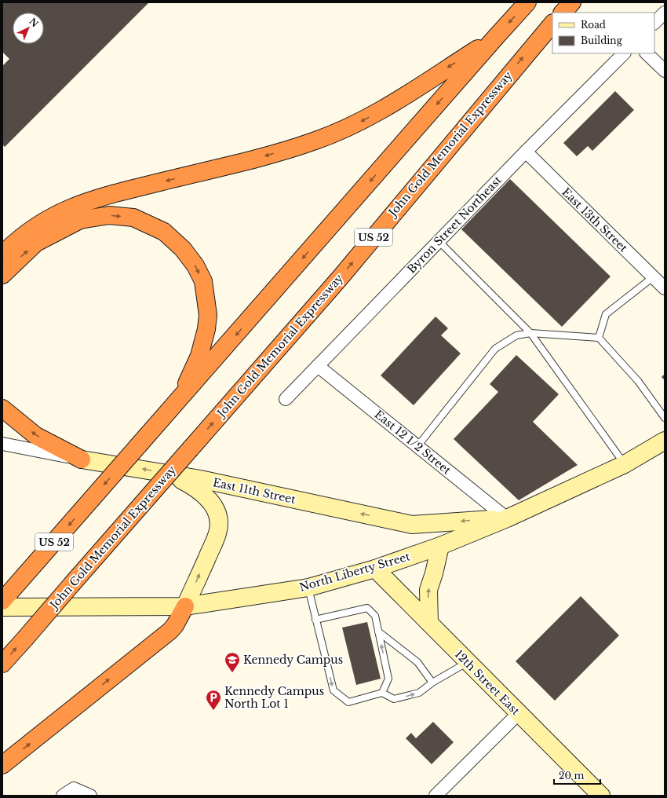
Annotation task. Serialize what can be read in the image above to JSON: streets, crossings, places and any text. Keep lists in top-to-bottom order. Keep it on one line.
{"streets":{"highway":["John Gold Memorial Expressway","US 52"],"main road":["East 11th Street","North Liberty Street","12th Street East"],"street":["East 13th Street","Byron Street Northeast","East 12 1/2 Street"]},"crossings":[["East 13th Street","Byron Street Northeast"],["Byron Street Northeast","East 12 1/2 Street"],["East 12 1/2 Street","East 11th Street"],["East 12 1/2 Street","North Liberty Street"],["East 11th Street","North Liberty Street"],["North Liberty Street","12th Street East"]],"one_way":["East 11th Street"],"places":{"school or university":["Kennedy Campus"],"parking":["Kennedy Campus North Lot 1"]},"legend":["Road","Building"],"scale_bar":"20 m","north":"top right"}
